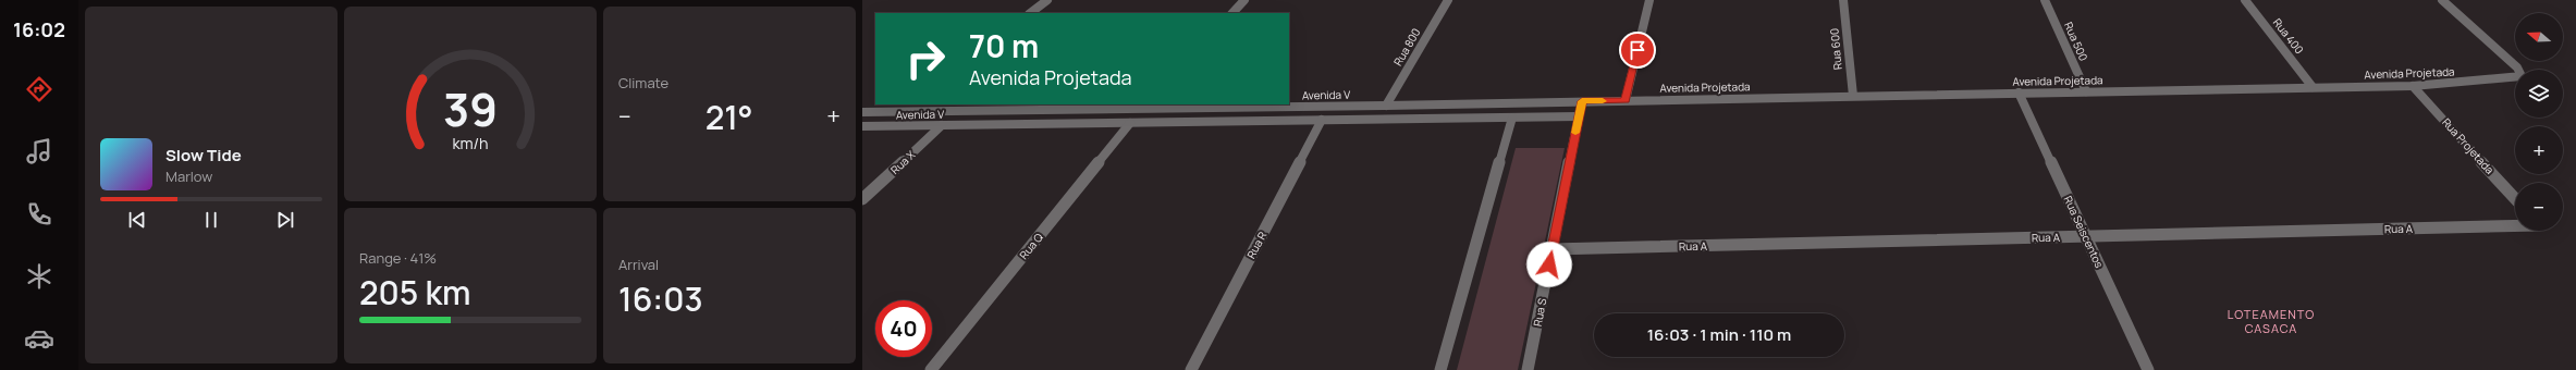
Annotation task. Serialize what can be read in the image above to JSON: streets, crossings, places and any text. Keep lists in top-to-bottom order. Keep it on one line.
{"streets":{"street":["Rua 400","Rua 500","Rua 800","Rua 600","Avenida Projetada","Avenida V","Rua Projetada","Rua X","Rua A","Rua Seiscentos","Rua R","Rua Q","Rua S"]},"crossings":[["Rua 400","Avenida Projetada"],["Rua 500","Avenida Projetada"],["Rua 800","Avenida V"],["Rua 600","Avenida Projetada"],["Avenida Projetada","Avenida V"],["Avenida Projetada","Rua Projetada"],["Avenida Projetada","Rua Seiscentos"],["Avenida Projetada","Rua S"],["Avenida V","Rua X"],["Avenida V","Rua R"],["Avenida V","Rua Q"],["Avenida V","Rua S"],["Rua A","Rua Seiscentos"],["Rua A","Rua S"]],"districts":["LOTEAMENTO CASACA"],"north":"left","page":{"tabs":"16:02","tile":["Climate",["Range · 41%","205 km"],["Arrival","16:03"]],"map_buttons":["+","−"],"turn":["70 m","Avenida Projetada"],"heat":["−","21°","+"],"song":["Slow Tide","Marlow"],"limit":"40","trip":"16:03 · 1 min · 110 m","gauge":["39","km/h"]}}
